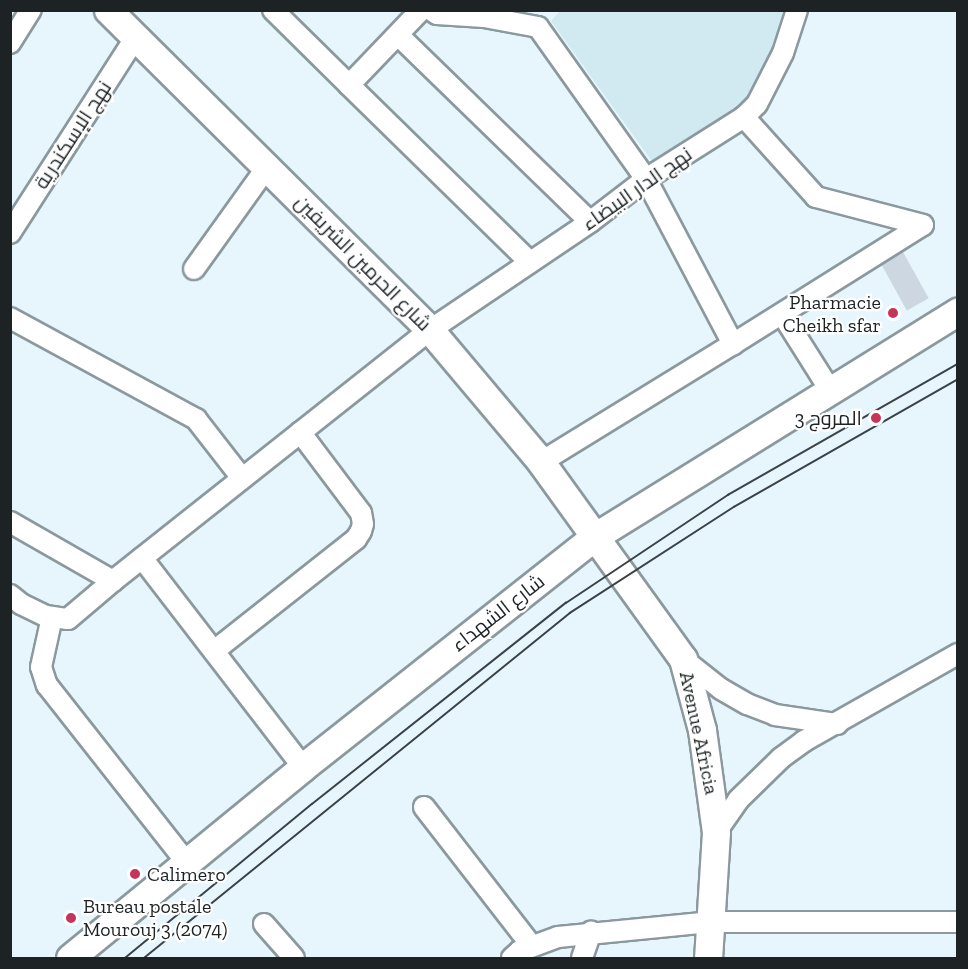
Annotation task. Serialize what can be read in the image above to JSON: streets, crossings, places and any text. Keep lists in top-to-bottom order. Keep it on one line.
{"streets":{"street":["نهج الإسكندرية","نهج الدار البيضاء","شارع الحرمين الشريفين","شارع الشهداء","Avenue Africia"]},"crossings":[["نهج الإسكندرية","شارع الحرمين الشريفين"],["نهج الدار البيضاء","شارع الحرمين الشريفين"],["شارع الحرمين الشريفين","شارع الشهداء"],["شارع الحرمين الشريفين","Avenue Africia"],["شارع الشهداء","Avenue Africia"]],"places":["Pharmacie Cheikh sfar","المروج 3","Calimero","Bureau postale Mourouj 3 (2074)"]}
